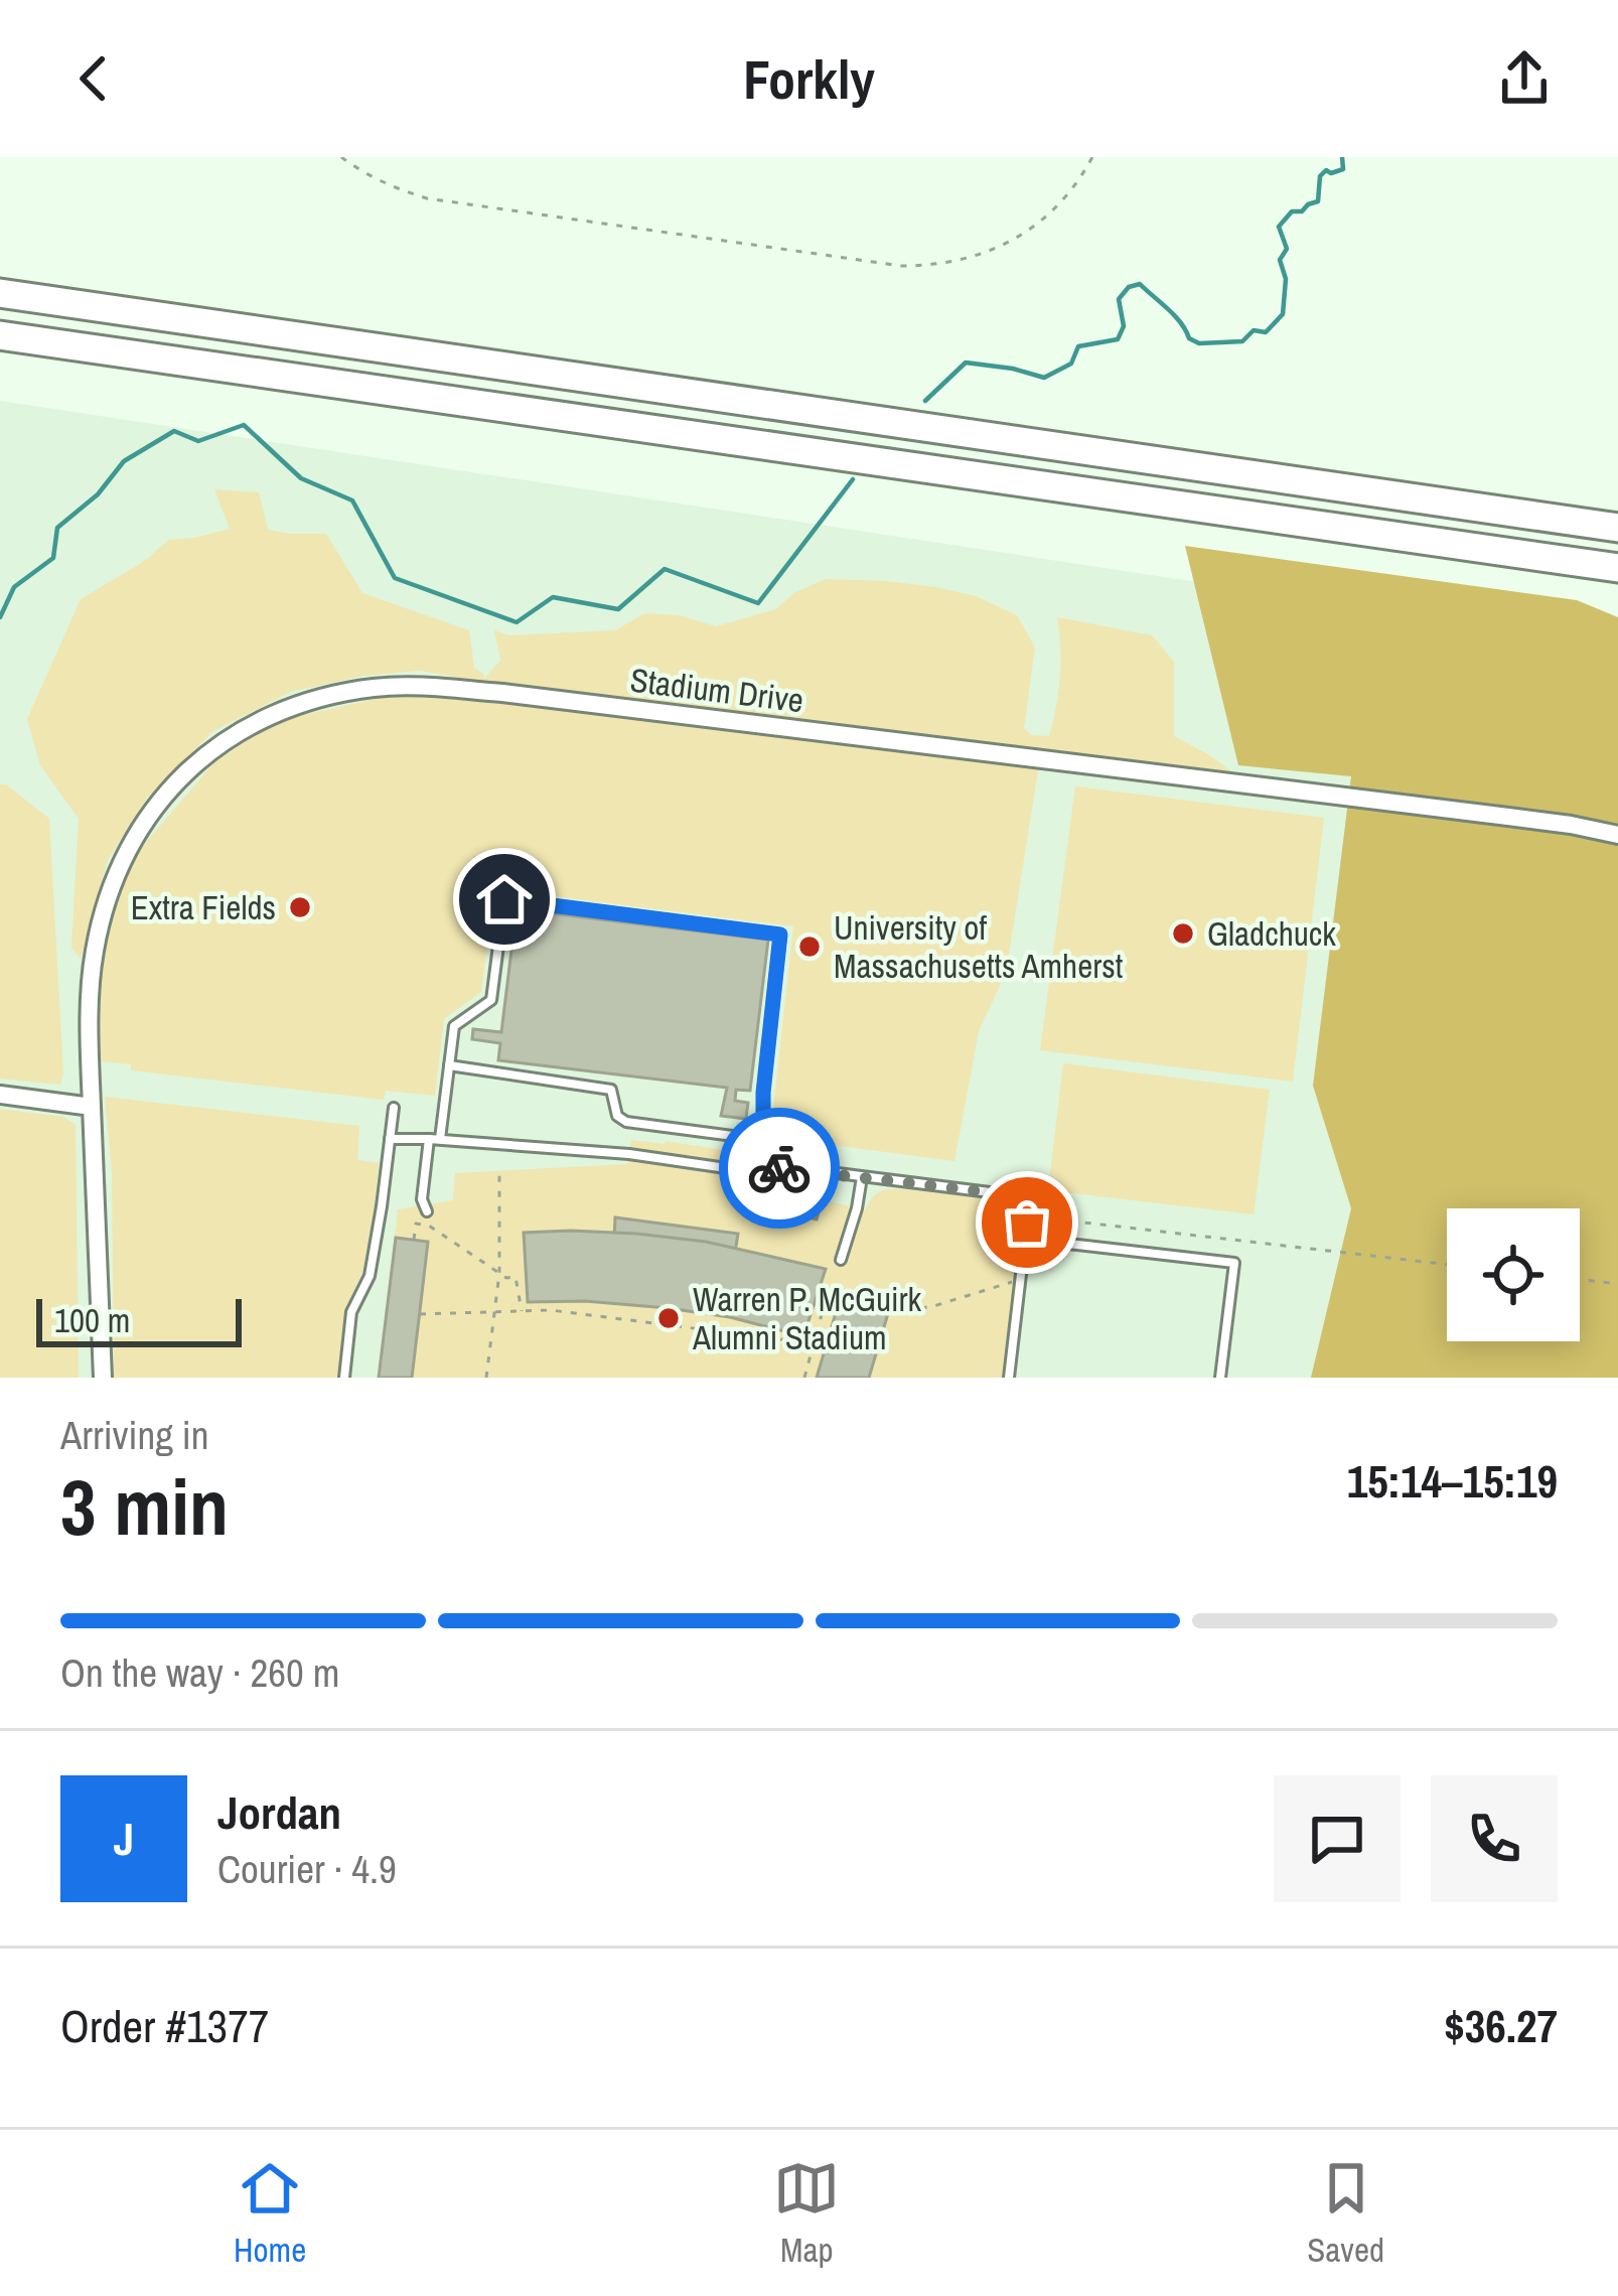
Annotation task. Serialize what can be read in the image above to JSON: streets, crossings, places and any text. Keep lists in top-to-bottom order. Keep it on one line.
{"streets":{"street":["Stadium Drive"]},"places":["Extra Fields","Gladchuck","University of Massachusetts Amherst","Warren P. McGuirk Alumni Stadium"],"scale_bar":"100 m","page":{"header":"Forkly","scale":"100 m","heading":["3 min","Arriving in","15:14–15:19"],"panel":["Jordan","Courier · 4.9","Order #1377","$36.27"],"bar":"On the way · 260 m","round":"J","tabs":["Home","Map","Saved"]}}
